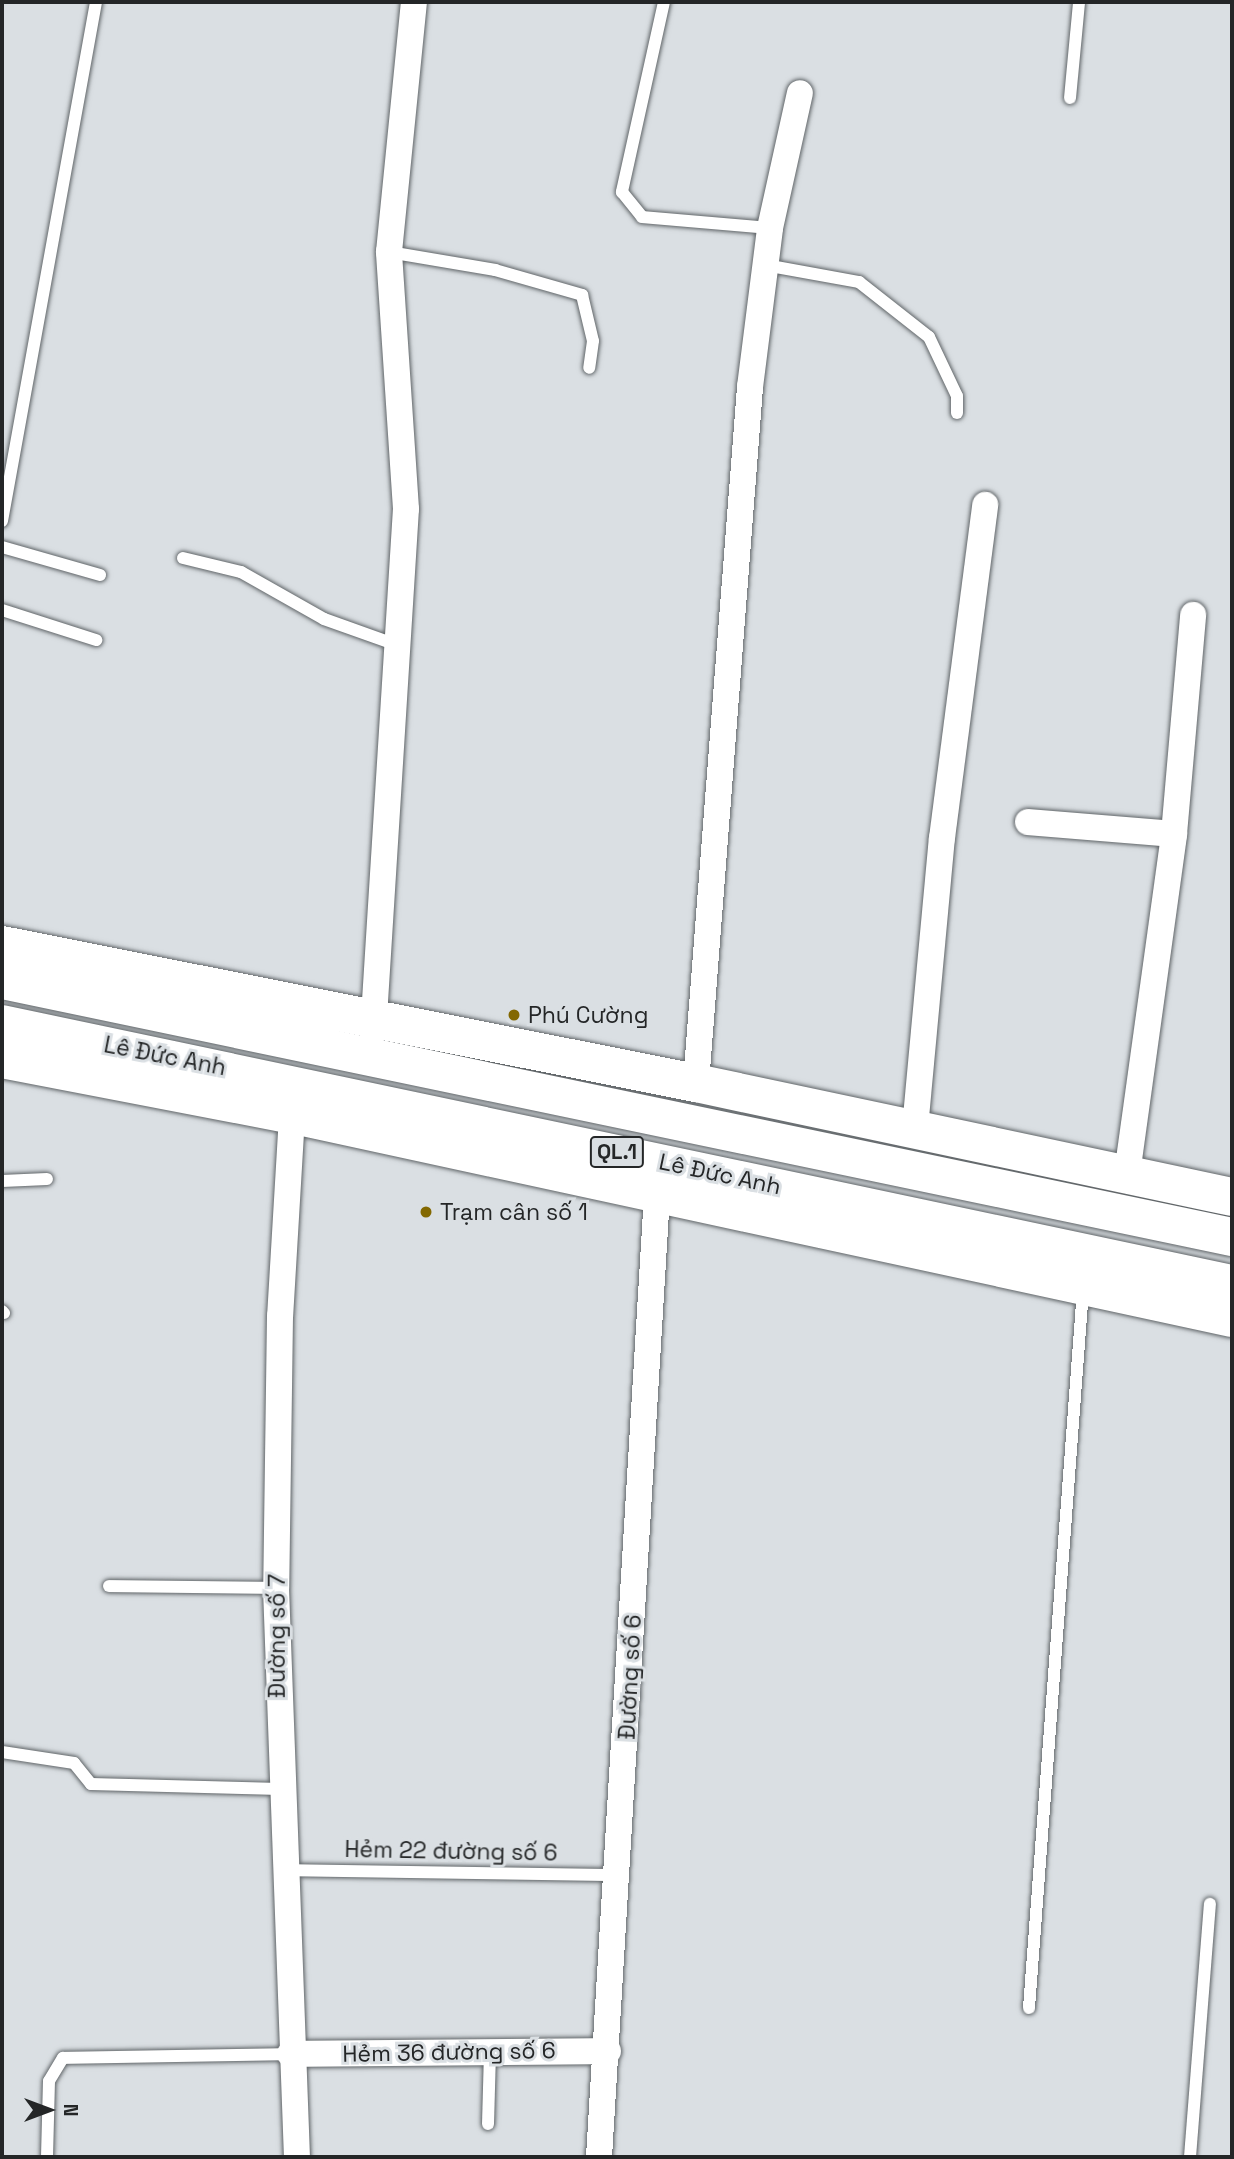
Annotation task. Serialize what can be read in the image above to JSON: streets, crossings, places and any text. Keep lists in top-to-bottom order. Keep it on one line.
{"streets":{"highway":["Lê Đức Anh","QL.1"],"street":["Đường số 7","Đường số 6","Hẻm 36 đường số 6"],"lane":["Hẻm 22 đường số 6"]},"crossings":[["Lê Đức Anh","Đường số 7"],["Lê Đức Anh","Đường số 6"],["Đường số 7","Hẻm 22 đường số 6"],["Đường số 7","Hẻm 36 đường số 6"],["Đường số 6","Hẻm 22 đường số 6"],["Đường số 6","Hẻm 36 đường số 6"]],"places":["Phú Cường","Trạm cân số 1"],"north":"right"}
